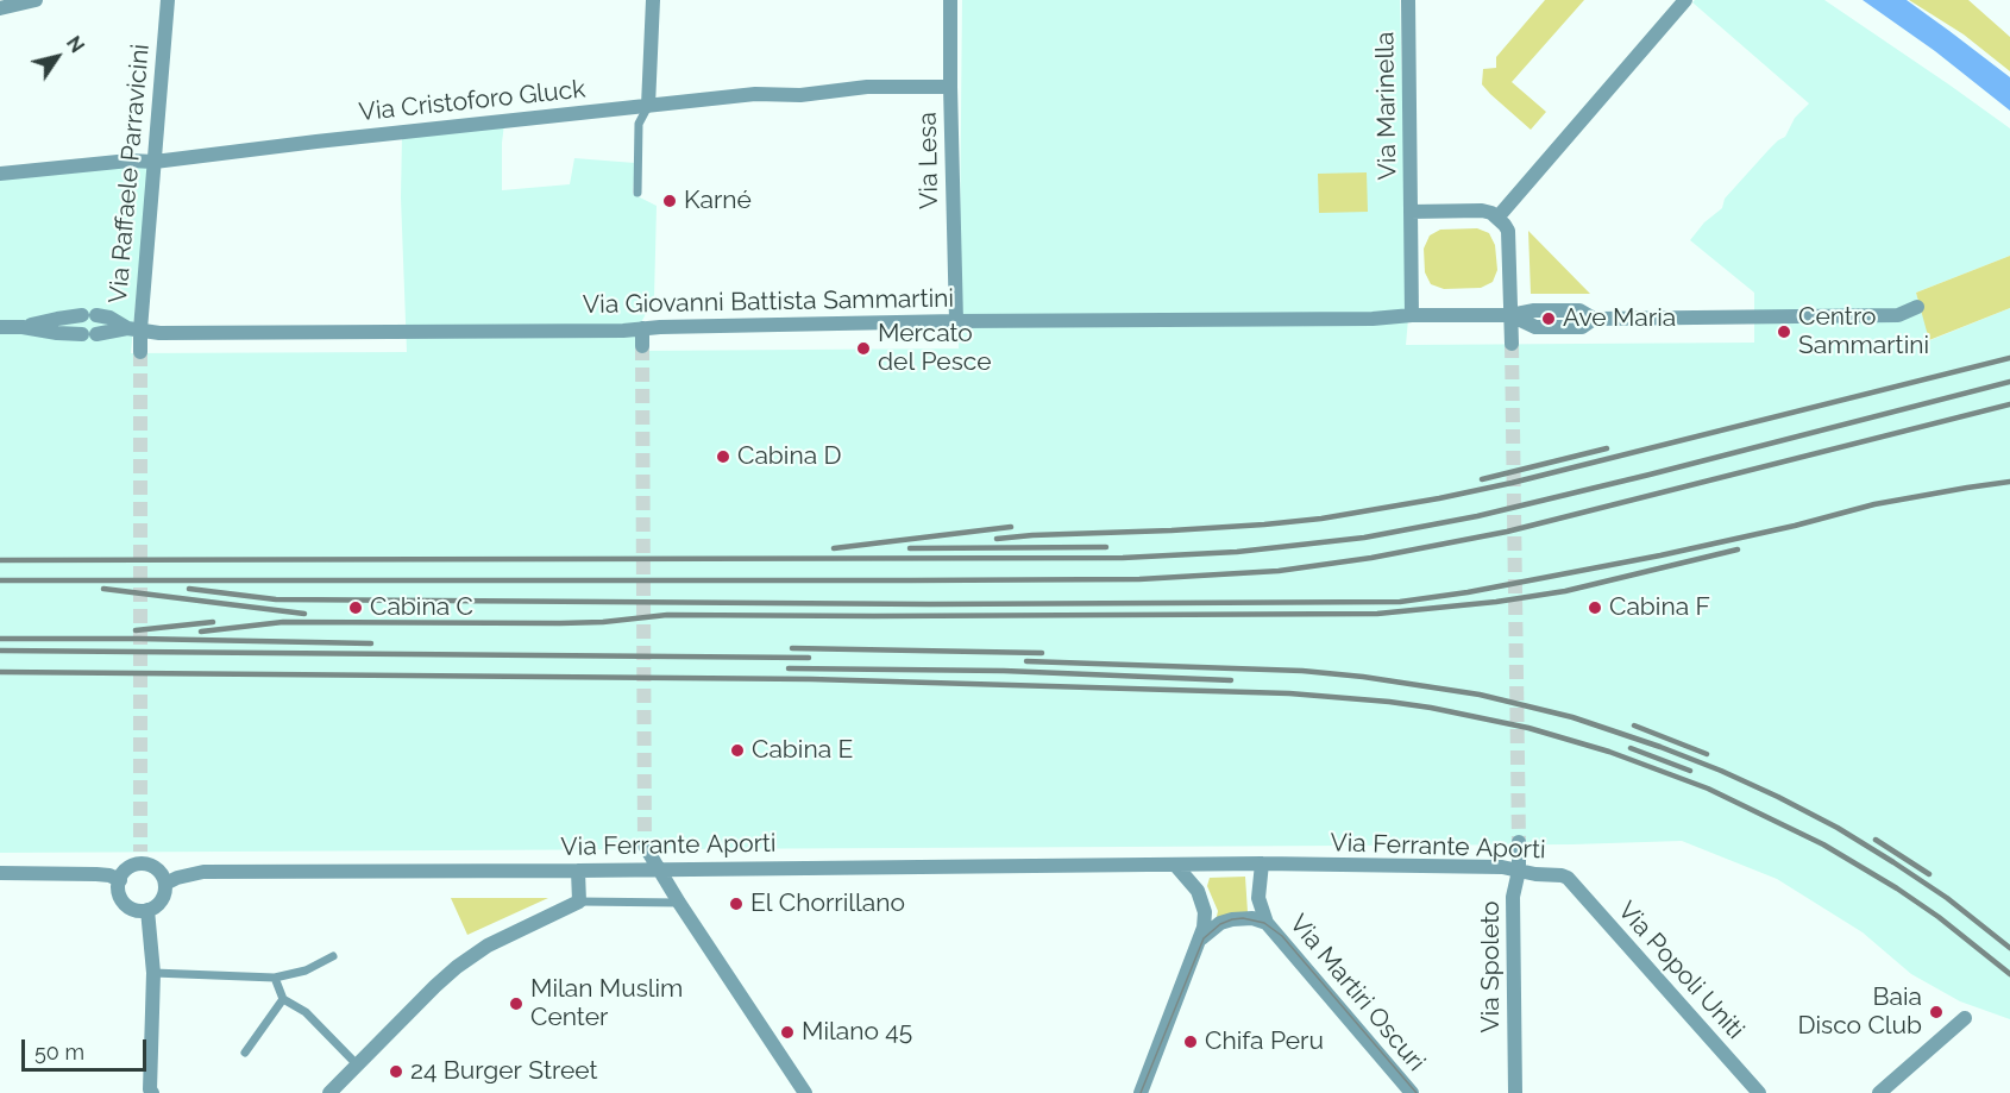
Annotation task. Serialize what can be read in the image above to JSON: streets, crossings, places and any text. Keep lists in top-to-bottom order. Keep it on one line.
{"streets":{"street":["Via Cristoforo Gluck","Via Marinella","Via Lesa","Via Raffaele Parravicini","Via Giovanni Battista Sammartini","Via Ferrante Aporti","Via Spoleto","Via Popoli Uniti","Via Martiri Oscuri"]},"crossings":[["Via Cristoforo Gluck","Via Lesa"],["Via Cristoforo Gluck","Via Raffaele Parravicini"],["Via Marinella","Via Giovanni Battista Sammartini"],["Via Lesa","Via Giovanni Battista Sammartini"],["Via Raffaele Parravicini","Via Giovanni Battista Sammartini"],["Via Ferrante Aporti","Via Spoleto"],["Via Ferrante Aporti","Via Popoli Uniti"]],"places":["Karné","Ave Maria","Centro Sammartini","Mercato del Pesce","Cabina D","Cabina C","Cabina F","Cabina E","El Chorrillano","Milan Muslim Center","Baia Disco Club","Milano 45","Chifa Peru","24 Burger Street"],"scale_bar":"50 m","north":"top right"}
